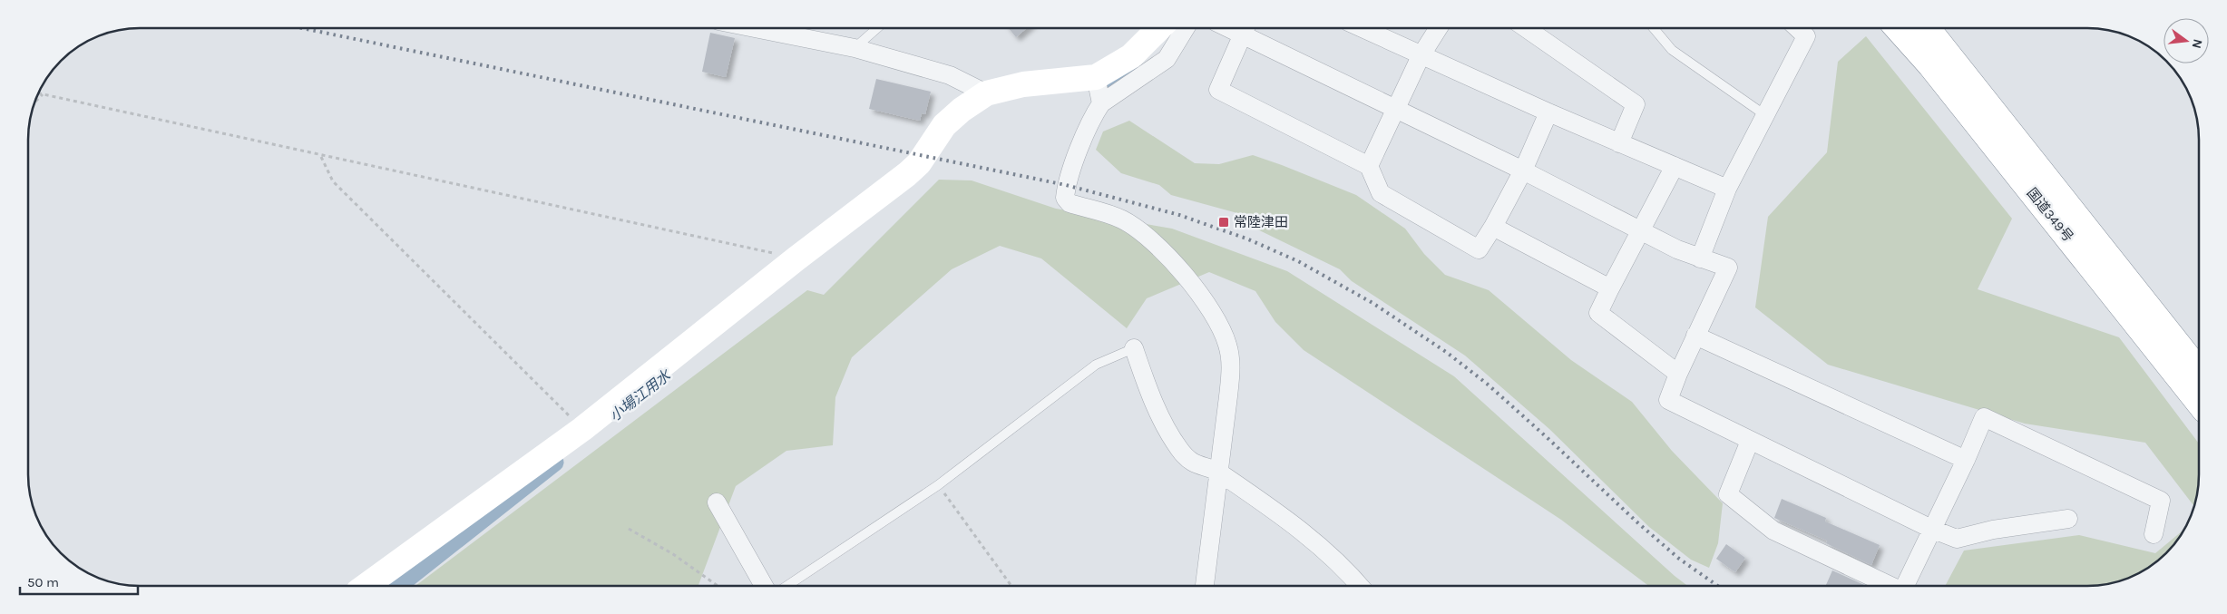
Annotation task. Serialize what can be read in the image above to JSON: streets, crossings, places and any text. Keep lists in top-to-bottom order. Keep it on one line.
{"streets":{"main road":["国道349号"]},"water":["小場江用水"],"places":{"transit":["常陸津田"]},"scale_bar":"50 m","north":"right"}
